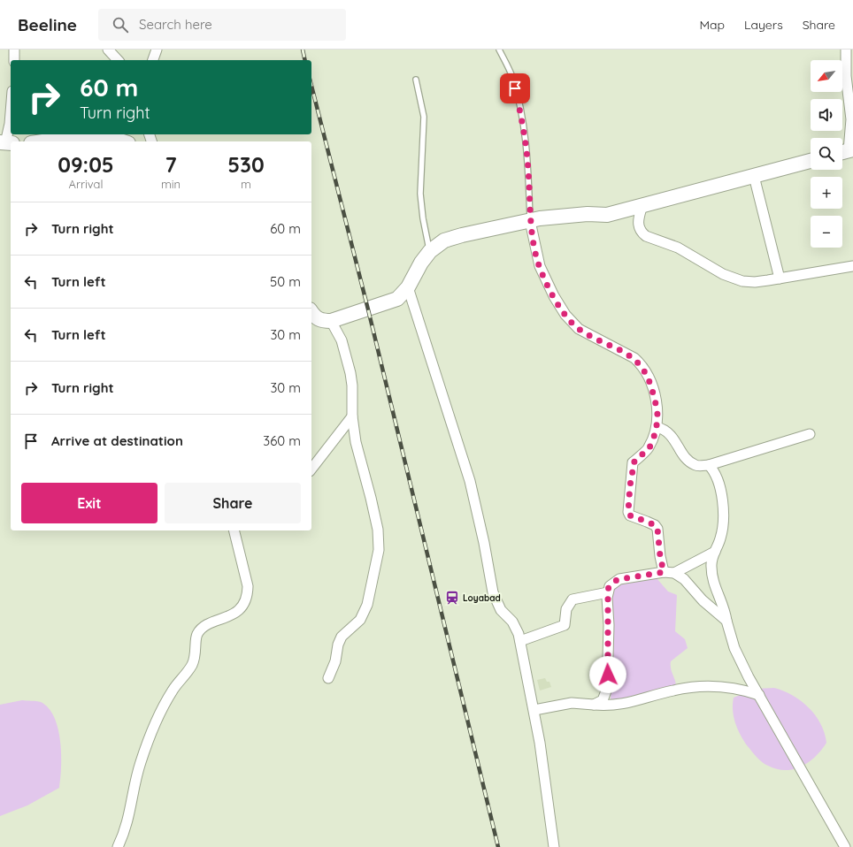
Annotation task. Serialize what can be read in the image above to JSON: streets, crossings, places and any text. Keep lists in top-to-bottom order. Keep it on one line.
{"places":{"station":["Loyabad"]},"north":"bottom left","page":{"header":"Beeline","search":"Search here","nav":["Map","Layers","Share"],"map_buttons":["+","−"],"turn":["60 m","Turn right"],"eta":["09:05","Arrival","7","min","530","m"],"list":[{"name":"Turn right","value":"60 m"},{"name":"Turn left","value":"50 m"},{"name":"Turn left","value":"30 m"},{"name":"Turn right","value":"30 m"},{"name":"Arrive at destination","value":"360 m"}],"buttons":["Exit","Share"]}}
